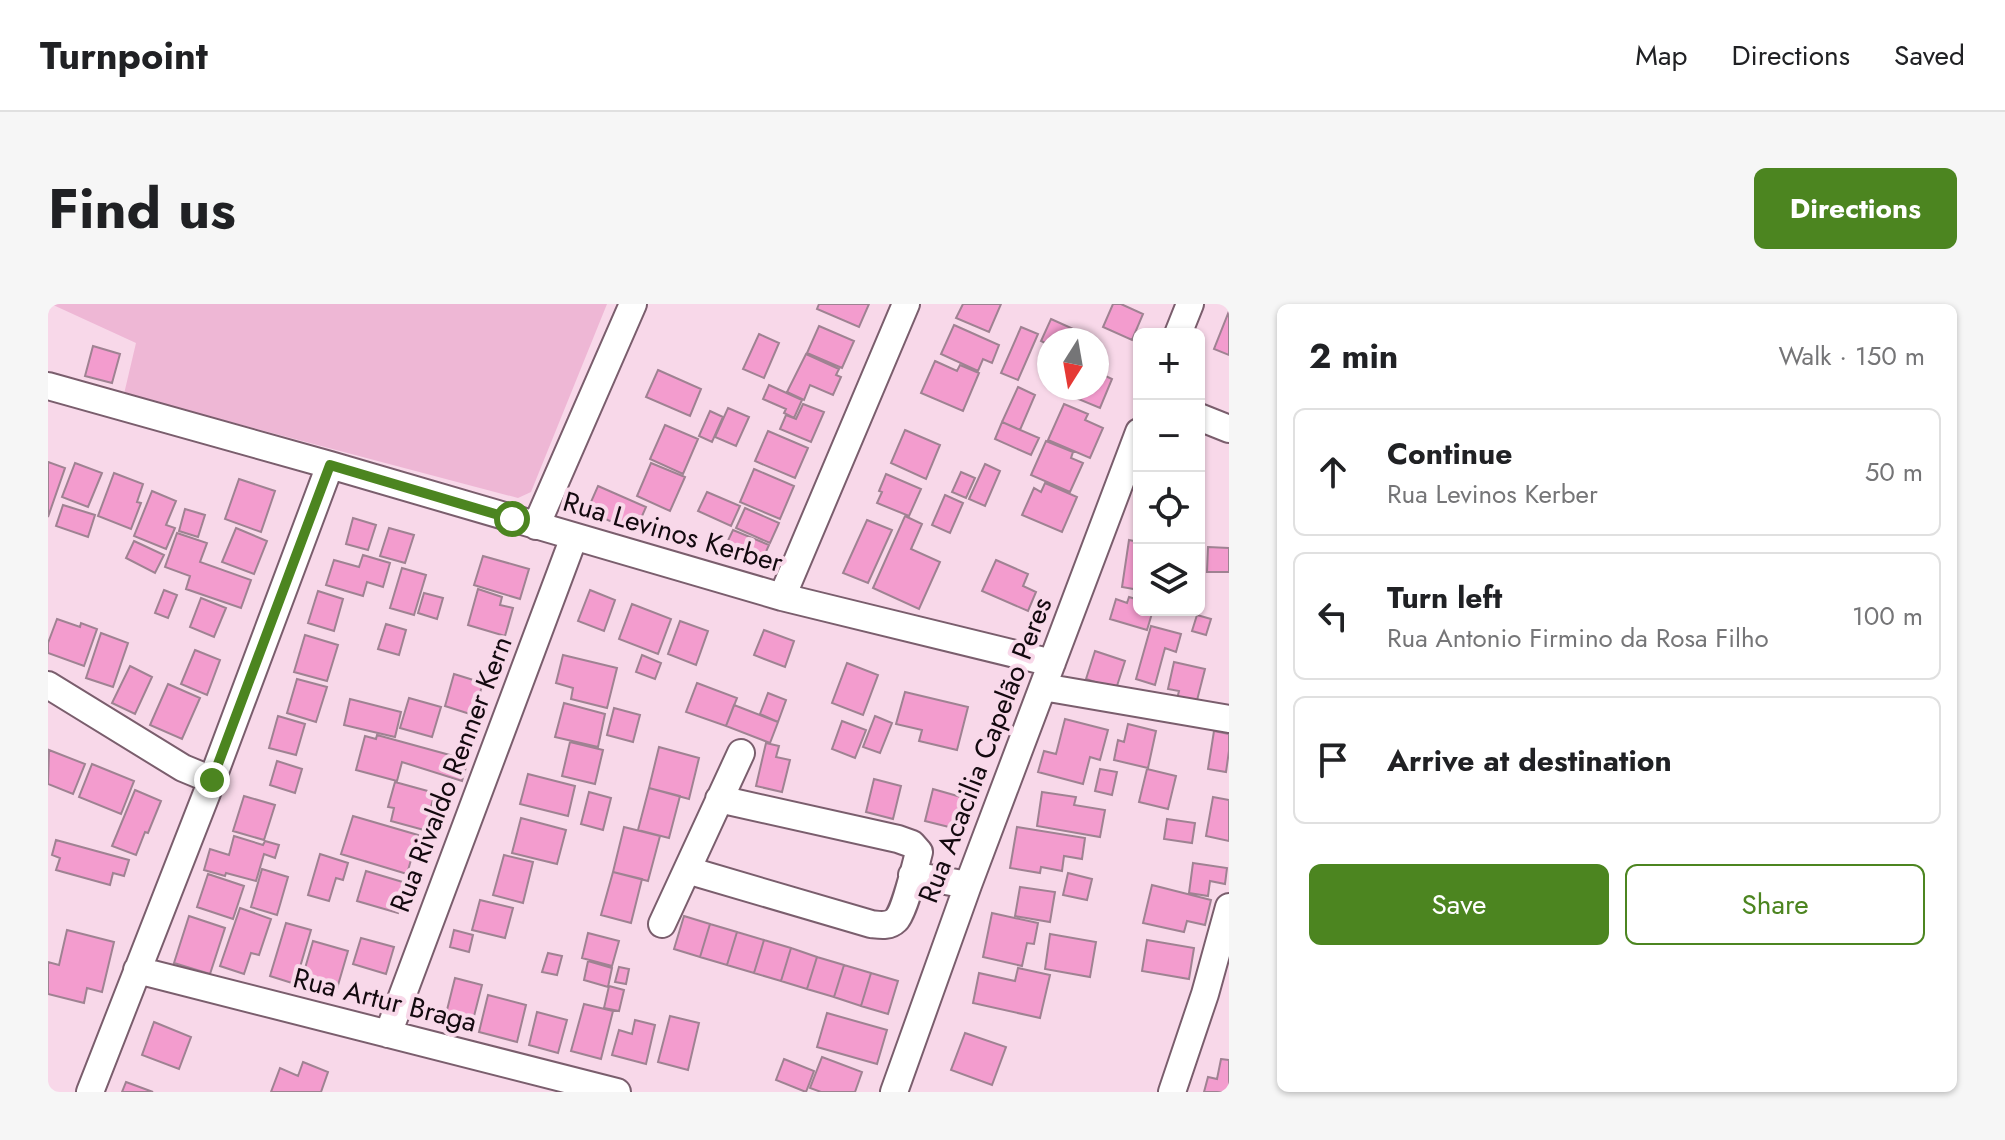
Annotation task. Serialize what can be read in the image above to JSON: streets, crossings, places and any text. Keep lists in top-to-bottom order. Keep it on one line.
{"streets":{"street":["Rua Levinos Kerber","Rua Acacilia Capelão Peres","Rua Rivaldo Renner Kern","Rua Artur Braga"]},"crossings":[["Rua Levinos Kerber","Rua Acacilia Capelão Peres"],["Rua Levinos Kerber","Rua Rivaldo Renner Kern"],["Rua Rivaldo Renner Kern","Rua Artur Braga"]],"north":"bottom","page":{"header":"Turnpoint","nav":["Map","Directions","Saved"],"title":"Find us","buttons":["Directions",["Save","Share"]],"heading":["2 min","Walk · 150 m"],"map_buttons":["+","−"],"list":[["Continue","Rua Levinos Kerber","50 m"],["Turn left","Rua Antonio Firmino da Rosa Filho","100 m"],"Arrive at destination"]}}
